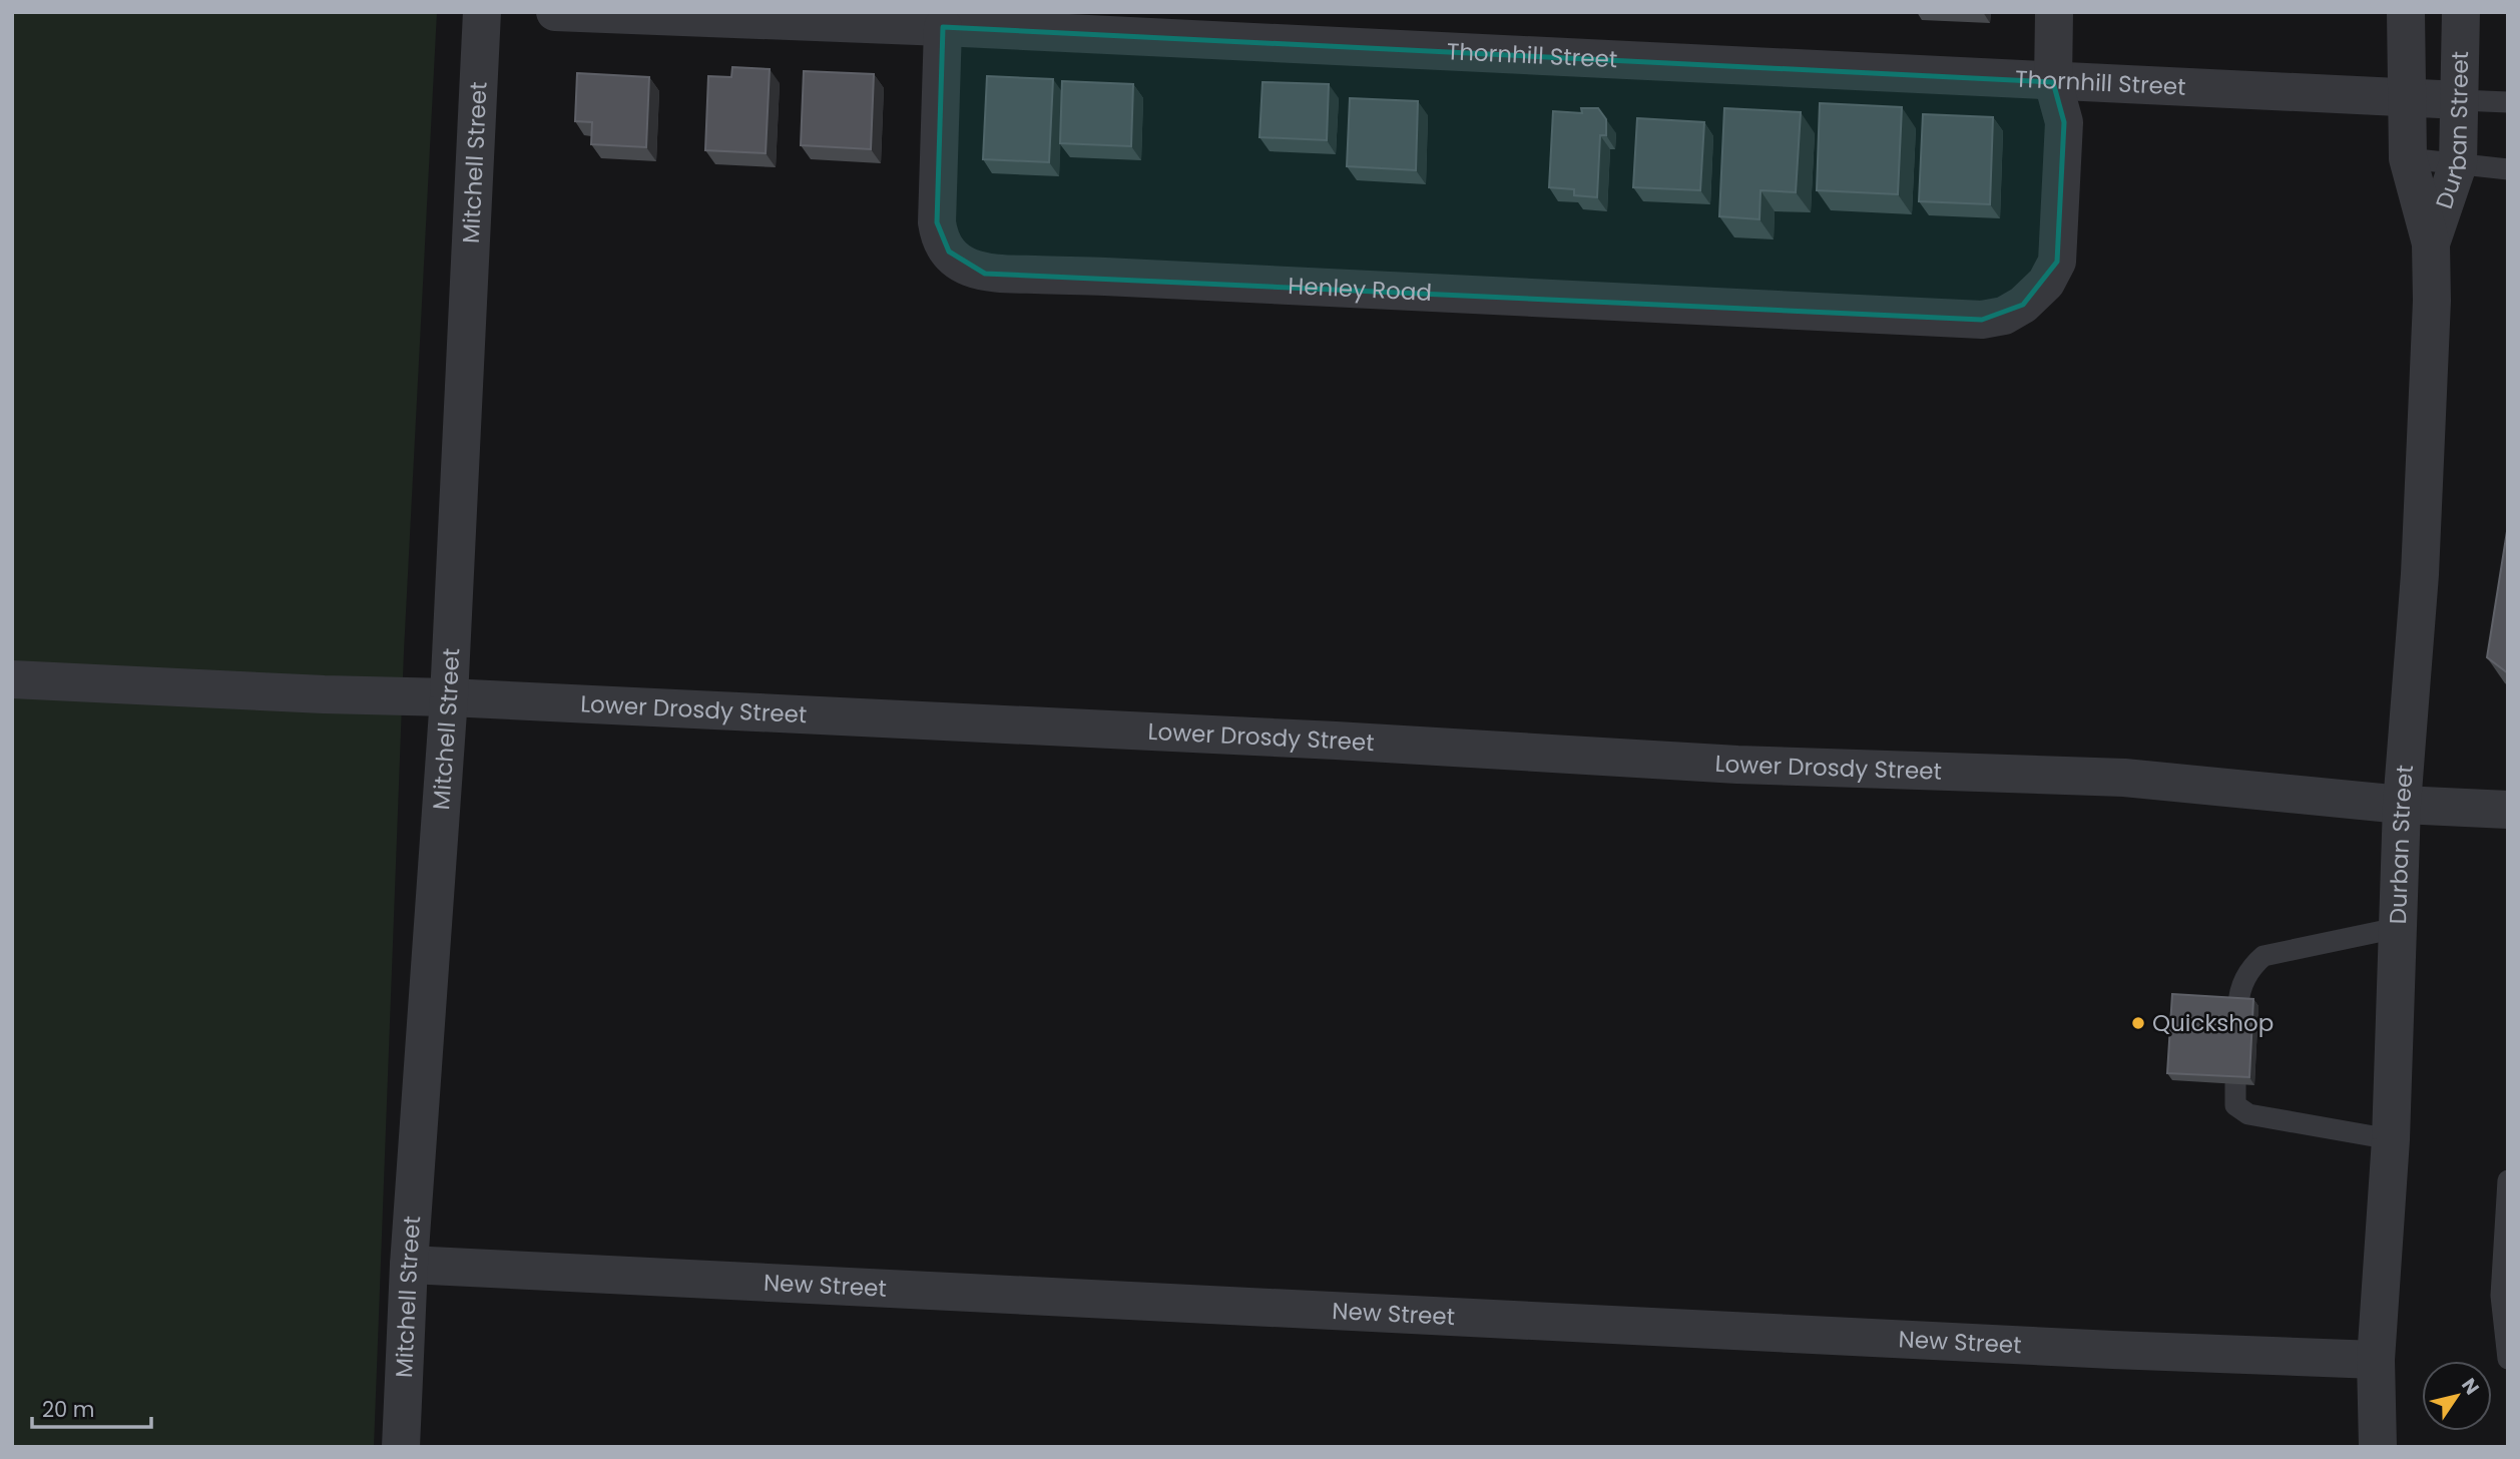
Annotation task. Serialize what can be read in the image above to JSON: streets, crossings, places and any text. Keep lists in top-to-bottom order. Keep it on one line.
{"streets":{"street":["Thornhill Street","Durban Street","Mitchell Street","Henley Road","Lower Drosdy Street","New Street"]},"crossings":[["Thornhill Street","Durban Street"],["Thornhill Street","Henley Road"],["Durban Street","Lower Drosdy Street"],["Durban Street","New Street"],["Mitchell Street","Lower Drosdy Street"],["Mitchell Street","New Street"]],"places":["Quickshop"],"scale_bar":"20 m","north":"top right"}
